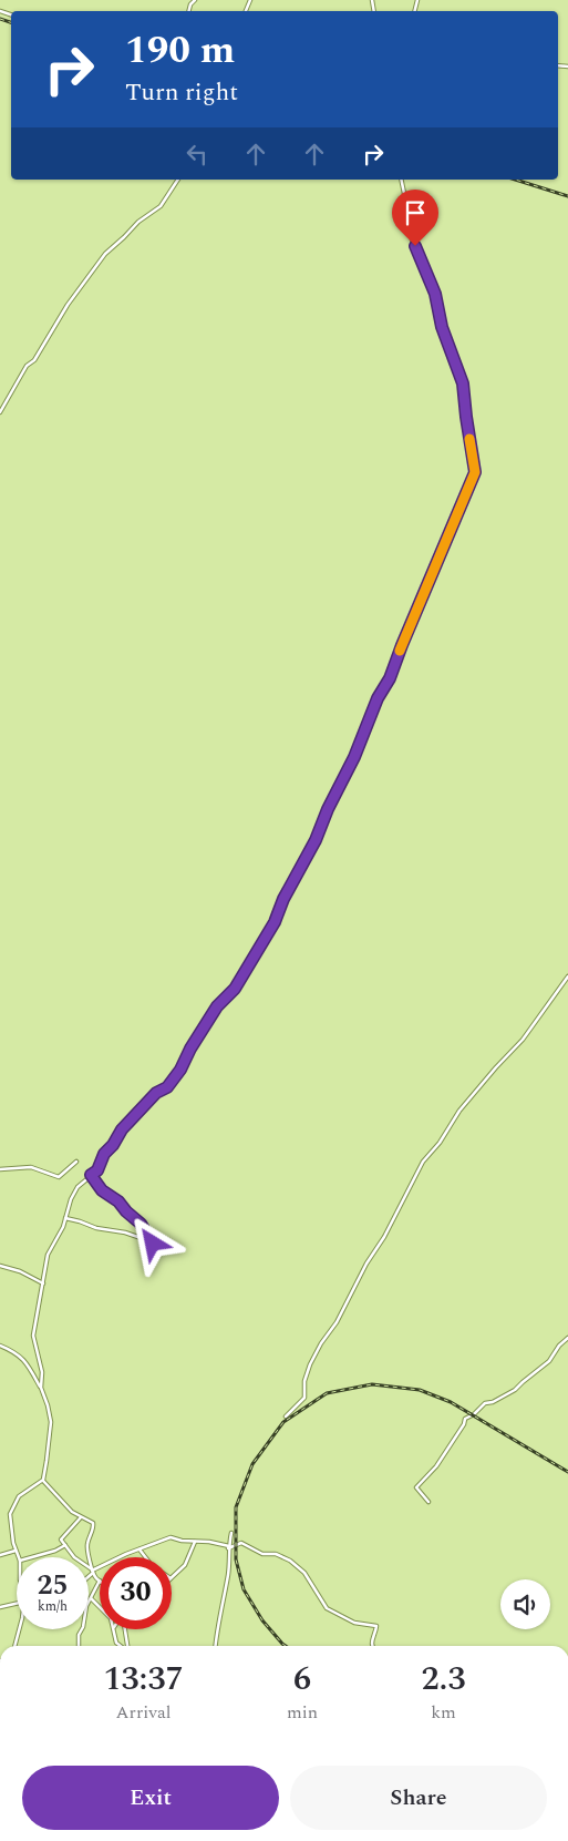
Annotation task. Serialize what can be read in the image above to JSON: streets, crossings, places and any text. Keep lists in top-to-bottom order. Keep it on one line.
{"page":{"turn":["190 m","Turn right"],"speed":"25 km/h","limit":"30","eta":["13:37","Arrival","6","min","2.3","km"],"buttons":["Exit","Share"]}}
